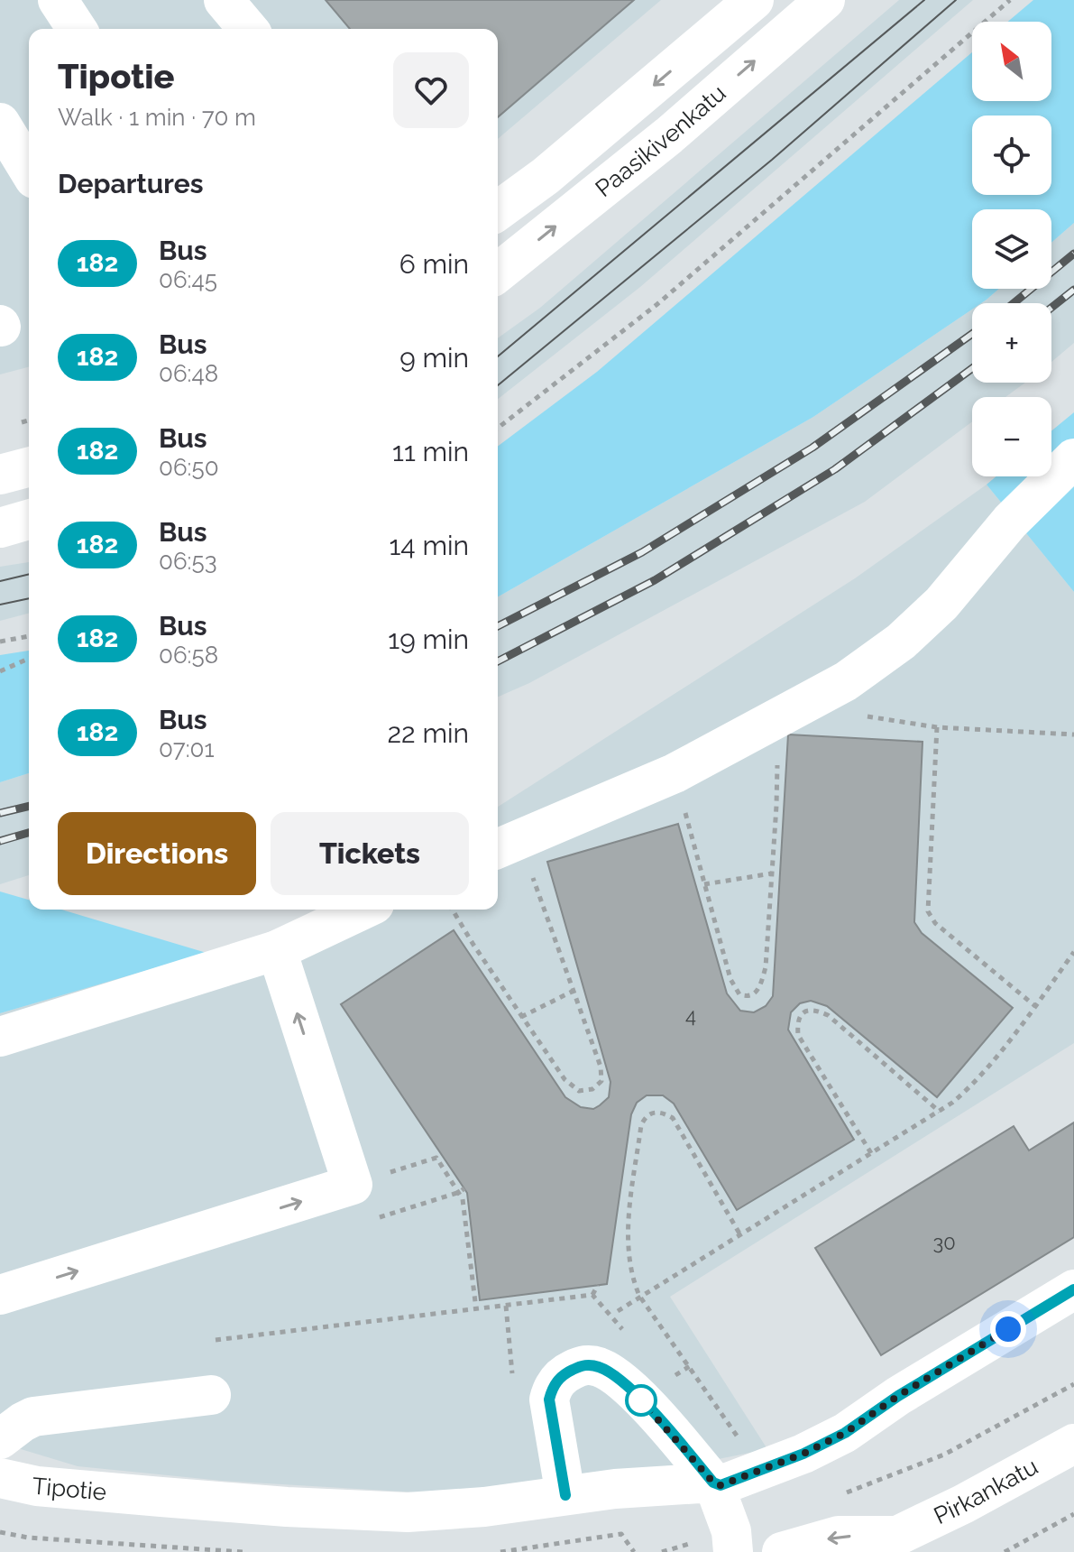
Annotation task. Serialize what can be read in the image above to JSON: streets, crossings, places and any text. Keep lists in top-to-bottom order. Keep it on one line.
{"streets":{"main road":["Paasikivenkatu","Tipotie","Pirkankatu"]},"lines":["bus line 182"],"house_numbers":["4","30"],"north":"top left","page":{"map_buttons":["+","−"],"heading":[["Tipotie","Walk · 1 min · 70 m"],"Departures"],"list":[{"mark":"182","name":"Bus","note":"06:45","value":"6 min"},{"mark":"182","name":"Bus","note":"06:48","value":"9 min"},{"mark":"182","name":"Bus","note":"06:50","value":"11 min"},{"mark":"182","name":"Bus","note":"06:53","value":"14 min"},{"mark":"182","name":"Bus","note":"06:58","value":"19 min"},{"mark":"182","name":"Bus","note":"07:01","value":"22 min"}],"buttons":["Directions","Tickets"]}}
